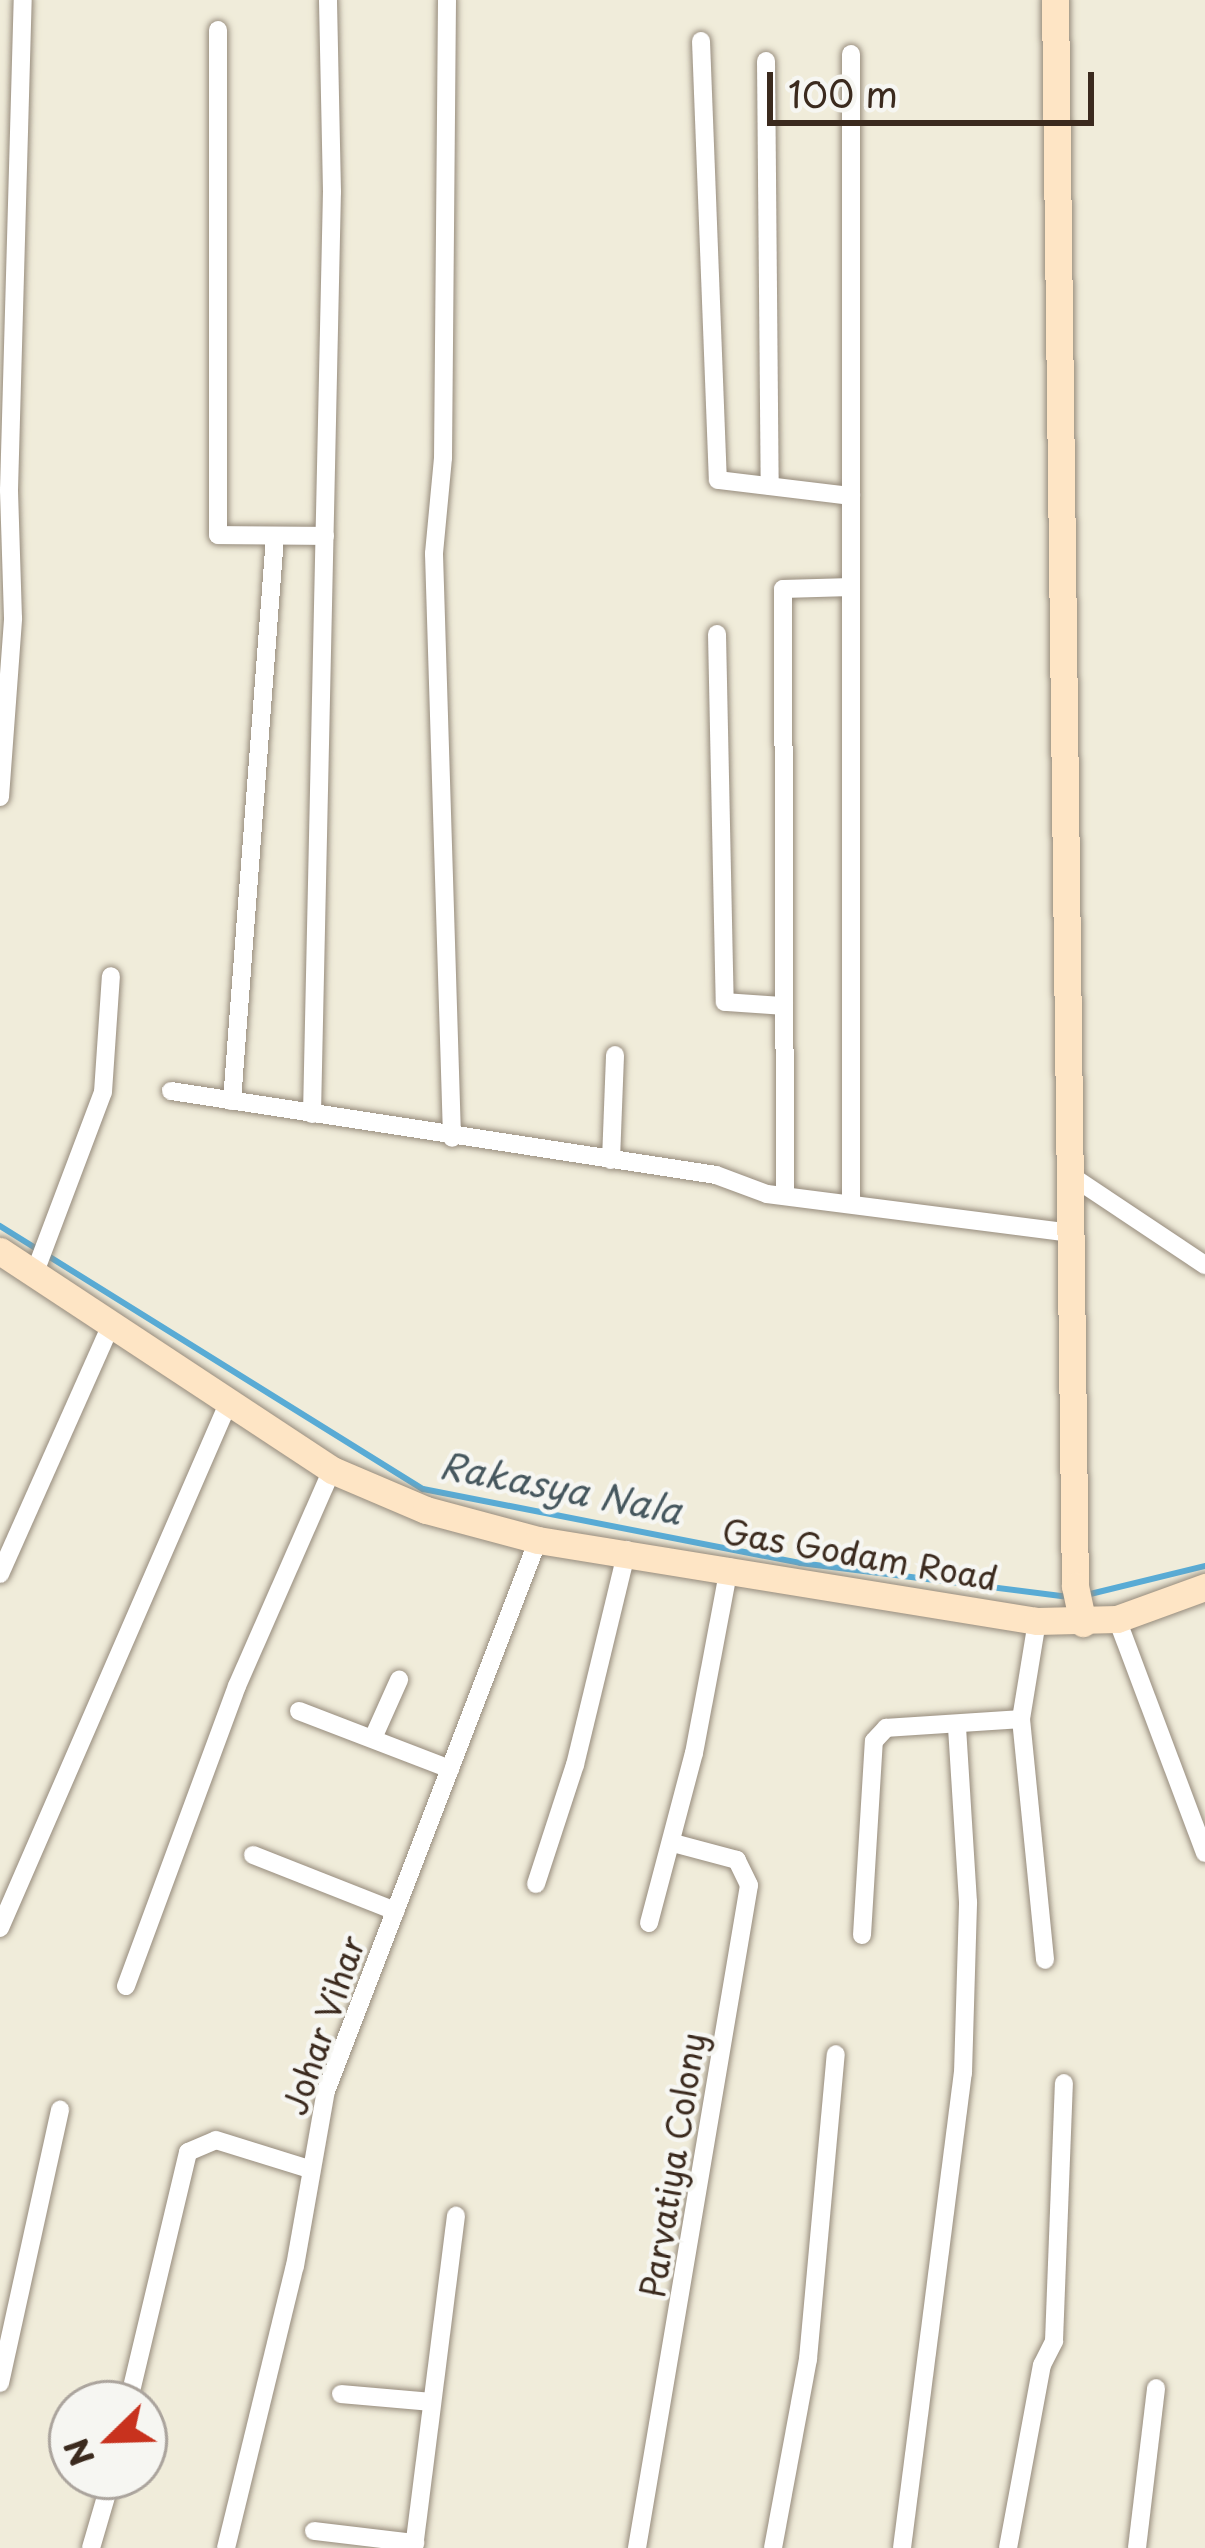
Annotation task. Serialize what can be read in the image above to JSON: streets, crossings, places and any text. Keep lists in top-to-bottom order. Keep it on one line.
{"streets":{"street":["Gas Godam Road","Johar Vihar","Parvatiya Colony"]},"crossings":[["Gas Godam Road","Johar Vihar"]],"water":["Rakasya Nala"],"scale_bar":"100 m","north":"bottom left"}
